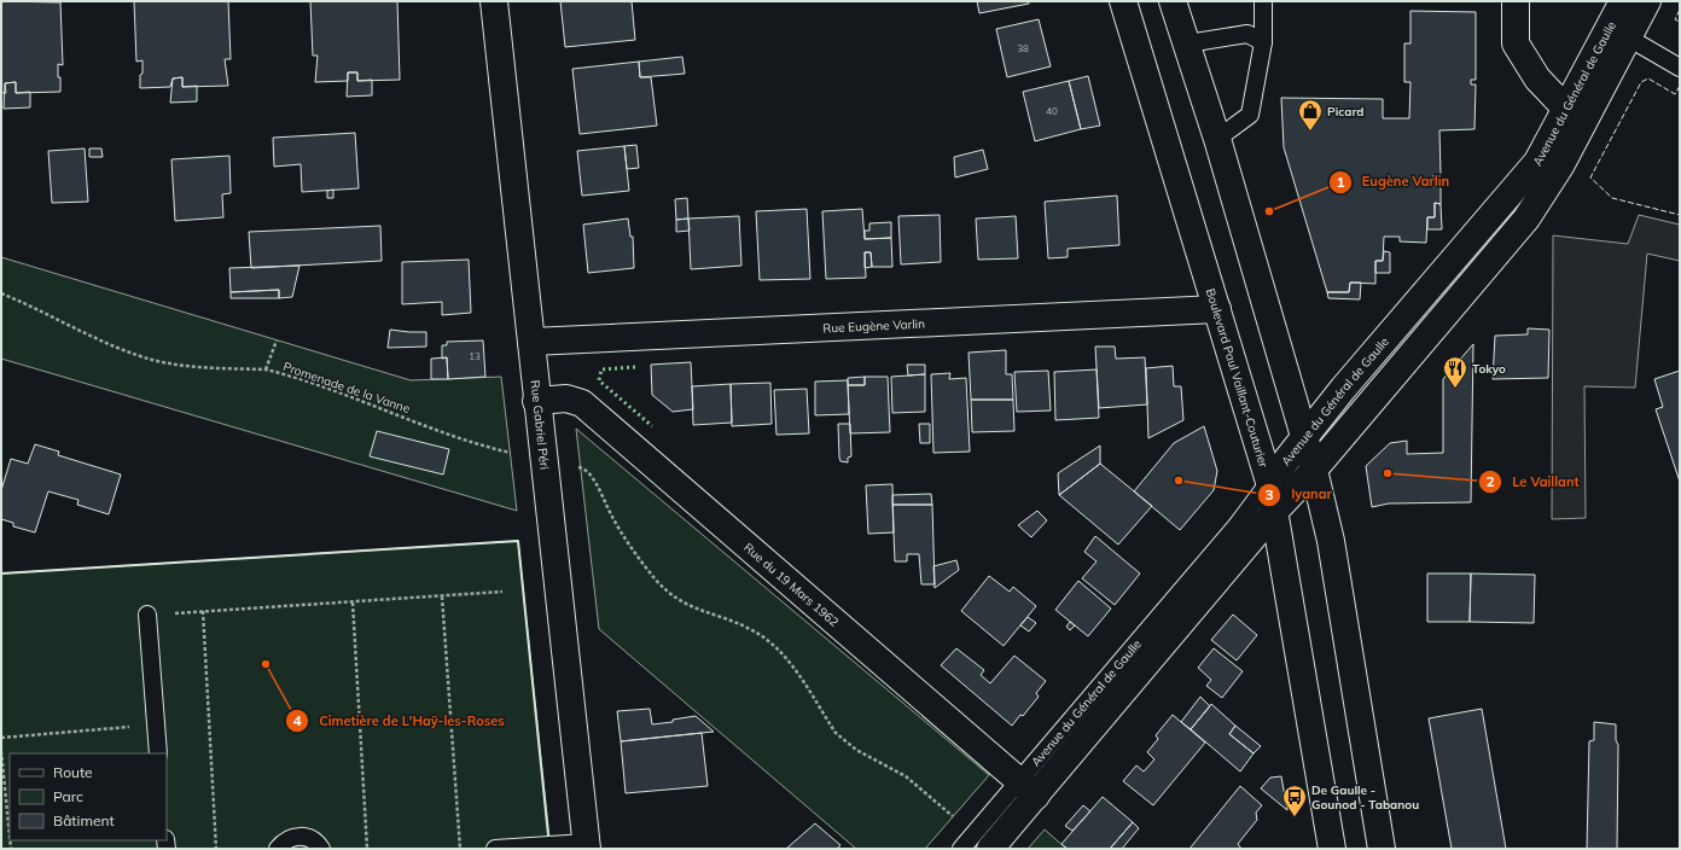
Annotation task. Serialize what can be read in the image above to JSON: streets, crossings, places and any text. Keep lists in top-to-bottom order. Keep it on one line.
{"streets":{"street":["Avenue du Général de Gaulle","Rue Eugène Varlin","Boulevard Paul Vaillant-Couturier","Rue Gabriel Péri","Rue du 19 Mars 1962"],"path":["Promenade de la Vanne"]},"crossings":[["Avenue du Général de Gaulle","Boulevard Paul Vaillant-Couturier"],["Avenue du Général de Gaulle","Rue du 19 Mars 1962"],["Rue Eugène Varlin","Boulevard Paul Vaillant-Couturier"],["Rue Eugène Varlin","Rue Gabriel Péri"],["Rue Gabriel Péri","Rue du 19 Mars 1962"]],"places":{"shop":["Picard"],"other":["Eugène Varlin","Le Vaillant","Iyanar","Cimetière de L'Haÿ-les-Roses"],"restaurant":["Tokyo"],"bus stop":["De Gaulle - Gounod - Tabanou"]},"house_numbers":["38","40","13"],"legend":["Route","Parc","Bâtiment"]}
